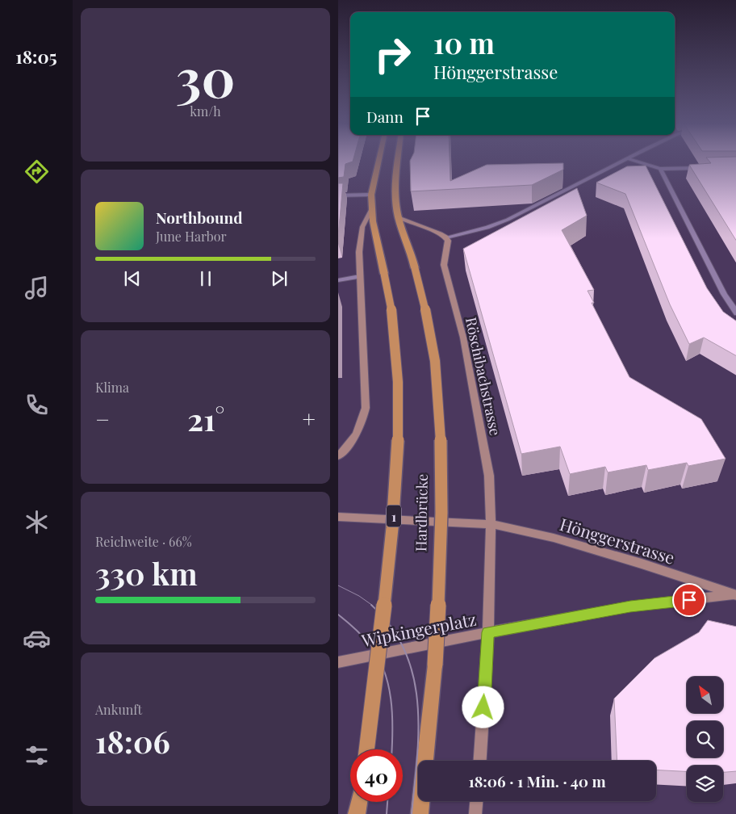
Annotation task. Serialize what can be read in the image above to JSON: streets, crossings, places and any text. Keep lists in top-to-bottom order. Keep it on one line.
{"streets":{"main road":["Hardbrücke","1"],"street":["Röschibachstrasse","Hönggerstrasse","Wipkingerplatz"]},"crossings":[["Röschibachstrasse","Hönggerstrasse"],["Röschibachstrasse","Wipkingerplatz"],["Hardbrücke","1"],["Hönggerstrasse","Wipkingerplatz"]],"north":"top left","page":{"tabs":"18:05","tile":[["30","km/h"],"Klima",["Reichweite · 66%","330 km"],["Ankunft","18:06"]],"turn":["10 m","Hönggerstrasse"],"then":"Dann","song":["Northbound","June Harbor"],"heat":["−","21°","+"],"limit":"40","trip":"18:06 · 1 Min. · 40 m"}}
